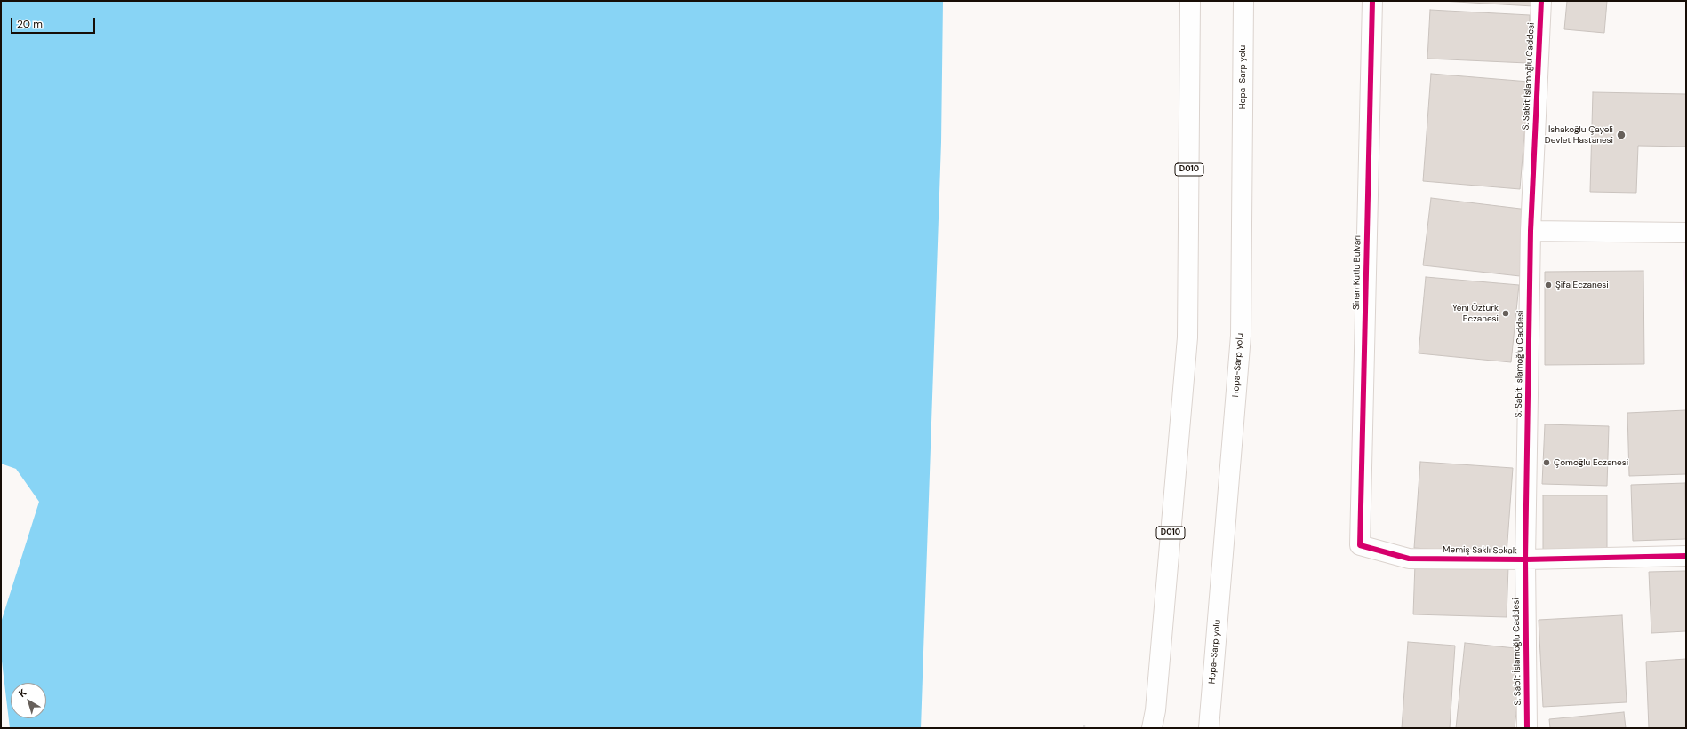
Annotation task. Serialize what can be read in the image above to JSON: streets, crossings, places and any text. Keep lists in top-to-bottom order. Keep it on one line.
{"streets":{"main road":["S. Sabit İslamoğlu Caddesi","Hopa-Sarp yolu","D010","Sinan Kutlu Bulvarı","Memiş Saklı Sokak"]},"crossings":[["S. Sabit İslamoğlu Caddesi","Memiş Saklı Sokak"],["Sinan Kutlu Bulvarı","Memiş Saklı Sokak"]],"places":["İshakoğlu Çayeli Devlet Hastanesi","Şifa Eczanesi","Yeni Öztürk Eczanesi","Çomoğlu Eczanesi"],"scale_bar":"20 m","north":"top left"}
